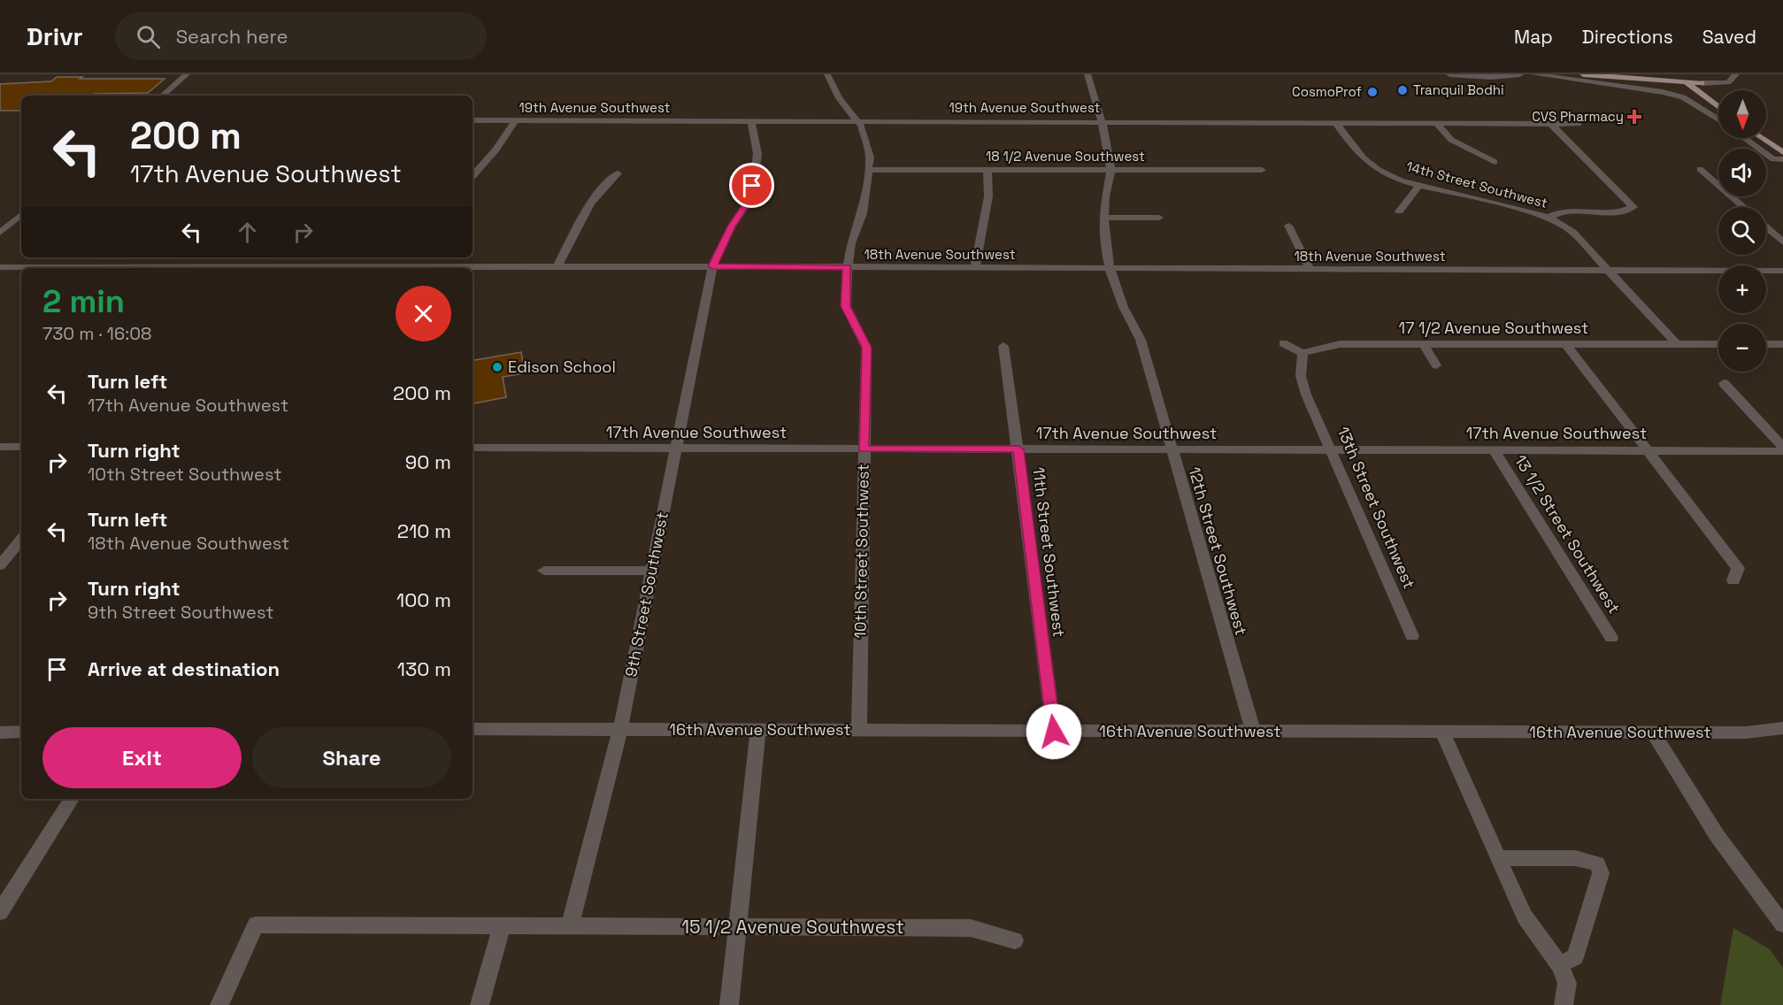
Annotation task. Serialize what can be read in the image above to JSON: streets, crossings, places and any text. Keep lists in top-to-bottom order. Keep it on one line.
{"streets":{"street":["19th Avenue Southwest","18 1/2 Avenue Southwest","14th Street Southwest","18th Avenue Southwest","17 1/2 Avenue Southwest","17th Avenue Southwest","13th Street Southwest","13 1/2 Street Southwest","10th Street Southwest","12th Street Southwest","11th Street Southwest","9th Street Southwest","16th Avenue Southwest","15 1/2 Avenue Southwest"]},"crossings":[["19th Avenue Southwest","14th Street Southwest"],["19th Avenue Southwest","10th Street Southwest"],["19th Avenue Southwest","12th Street Southwest"],["19th Avenue Southwest","9th Street Southwest"],["18 1/2 Avenue Southwest","10th Street Southwest"],["18 1/2 Avenue Southwest","12th Street Southwest"],["14th Street Southwest","18th Avenue Southwest"],["14th Street Southwest","17 1/2 Avenue Southwest"],["18th Avenue Southwest","10th Street Southwest"],["18th Avenue Southwest","12th Street Southwest"],["18th Avenue Southwest","9th Street Southwest"],["17 1/2 Avenue Southwest","13th Street Southwest"],["17th Avenue Southwest","13th Street Southwest"],["17th Avenue Southwest","13 1/2 Street Southwest"],["17th Avenue Southwest","10th Street Southwest"],["17th Avenue Southwest","12th Street Southwest"],["17th Avenue Southwest","11th Street Southwest"],["17th Avenue Southwest","9th Street Southwest"],["10th Street Southwest","16th Avenue Southwest"],["12th Street Southwest","16th Avenue Southwest"],["11th Street Southwest","16th Avenue Southwest"],["9th Street Southwest","16th Avenue Southwest"],["9th Street Southwest","15 1/2 Avenue Southwest"]],"places":{"other":["Tranquil Bodhi","CosmoProf","Edison School"],"health":["CVS Pharmacy"]},"north":"bottom","page":{"header":"Drivr","search":"Search here","nav":["Map","Directions","Saved"],"map_buttons":["+","−"],"turn":["200 m","17th Avenue Southwest"],"heading":["2 min","730 m · 16:08"],"list":[{"name":"Turn left","note":"17th Avenue Southwest","value":"200 m"},{"name":"Turn right","note":"10th Street Southwest","value":"90 m"},{"name":"Turn left","note":"18th Avenue Southwest","value":"210 m"},{"name":"Turn right","note":"9th Street Southwest","value":"100 m"},{"name":"Arrive at destination","value":"130 m"}],"buttons":["Exit","Share"]}}
